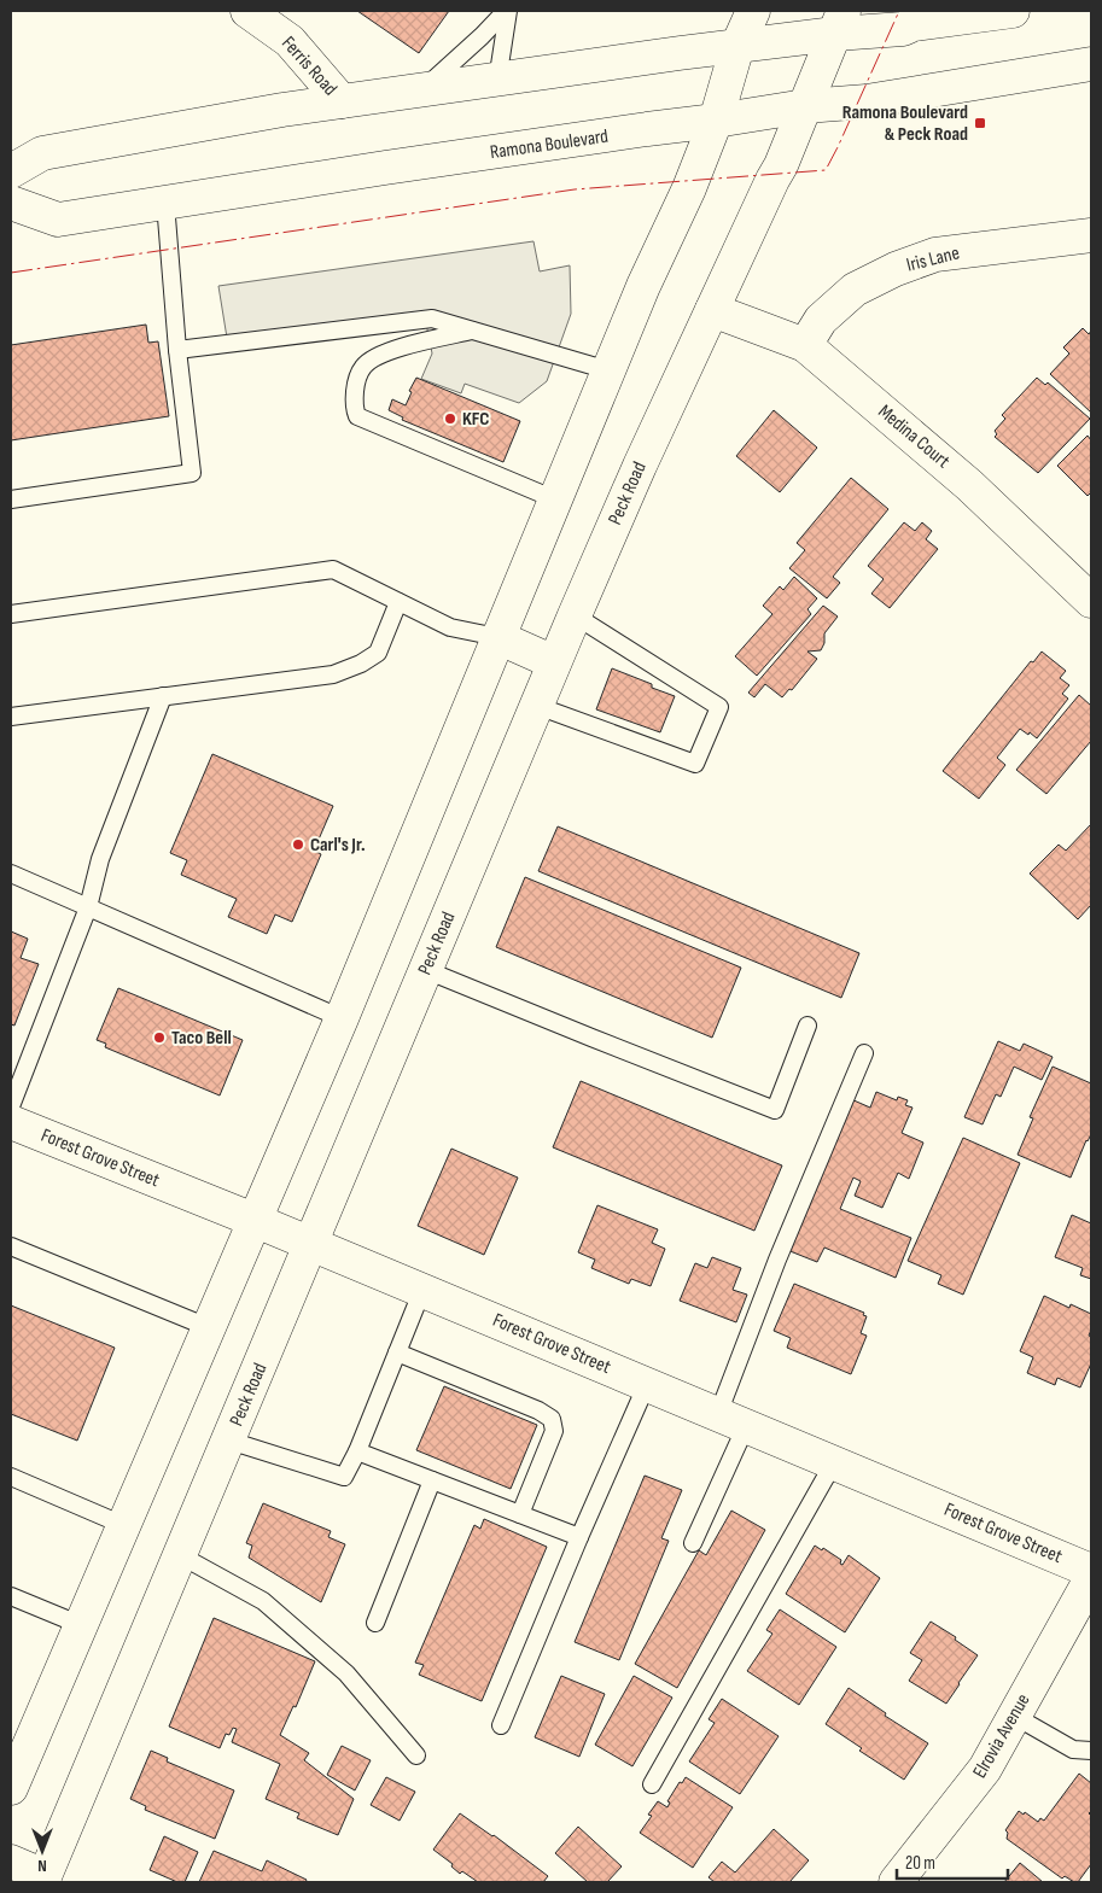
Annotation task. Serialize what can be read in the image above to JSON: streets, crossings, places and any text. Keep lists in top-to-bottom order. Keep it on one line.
{"streets":{"main road":["Ferris Road","Ramona Boulevard","Iris Lane","Medina Court","Peck Road","Forest Grove Street","Elrovia Avenue"]},"crossings":[["Ramona Boulevard","Peck Road"],["Iris Lane","Medina Court"],["Medina Court","Peck Road"],["Peck Road","Forest Grove Street"]],"places":{"transit":["Ramona Boulevard & Peck Road"],"other":["KFC","Carl's Jr.","Taco Bell"]},"scale_bar":"20 m","north":"bottom"}
